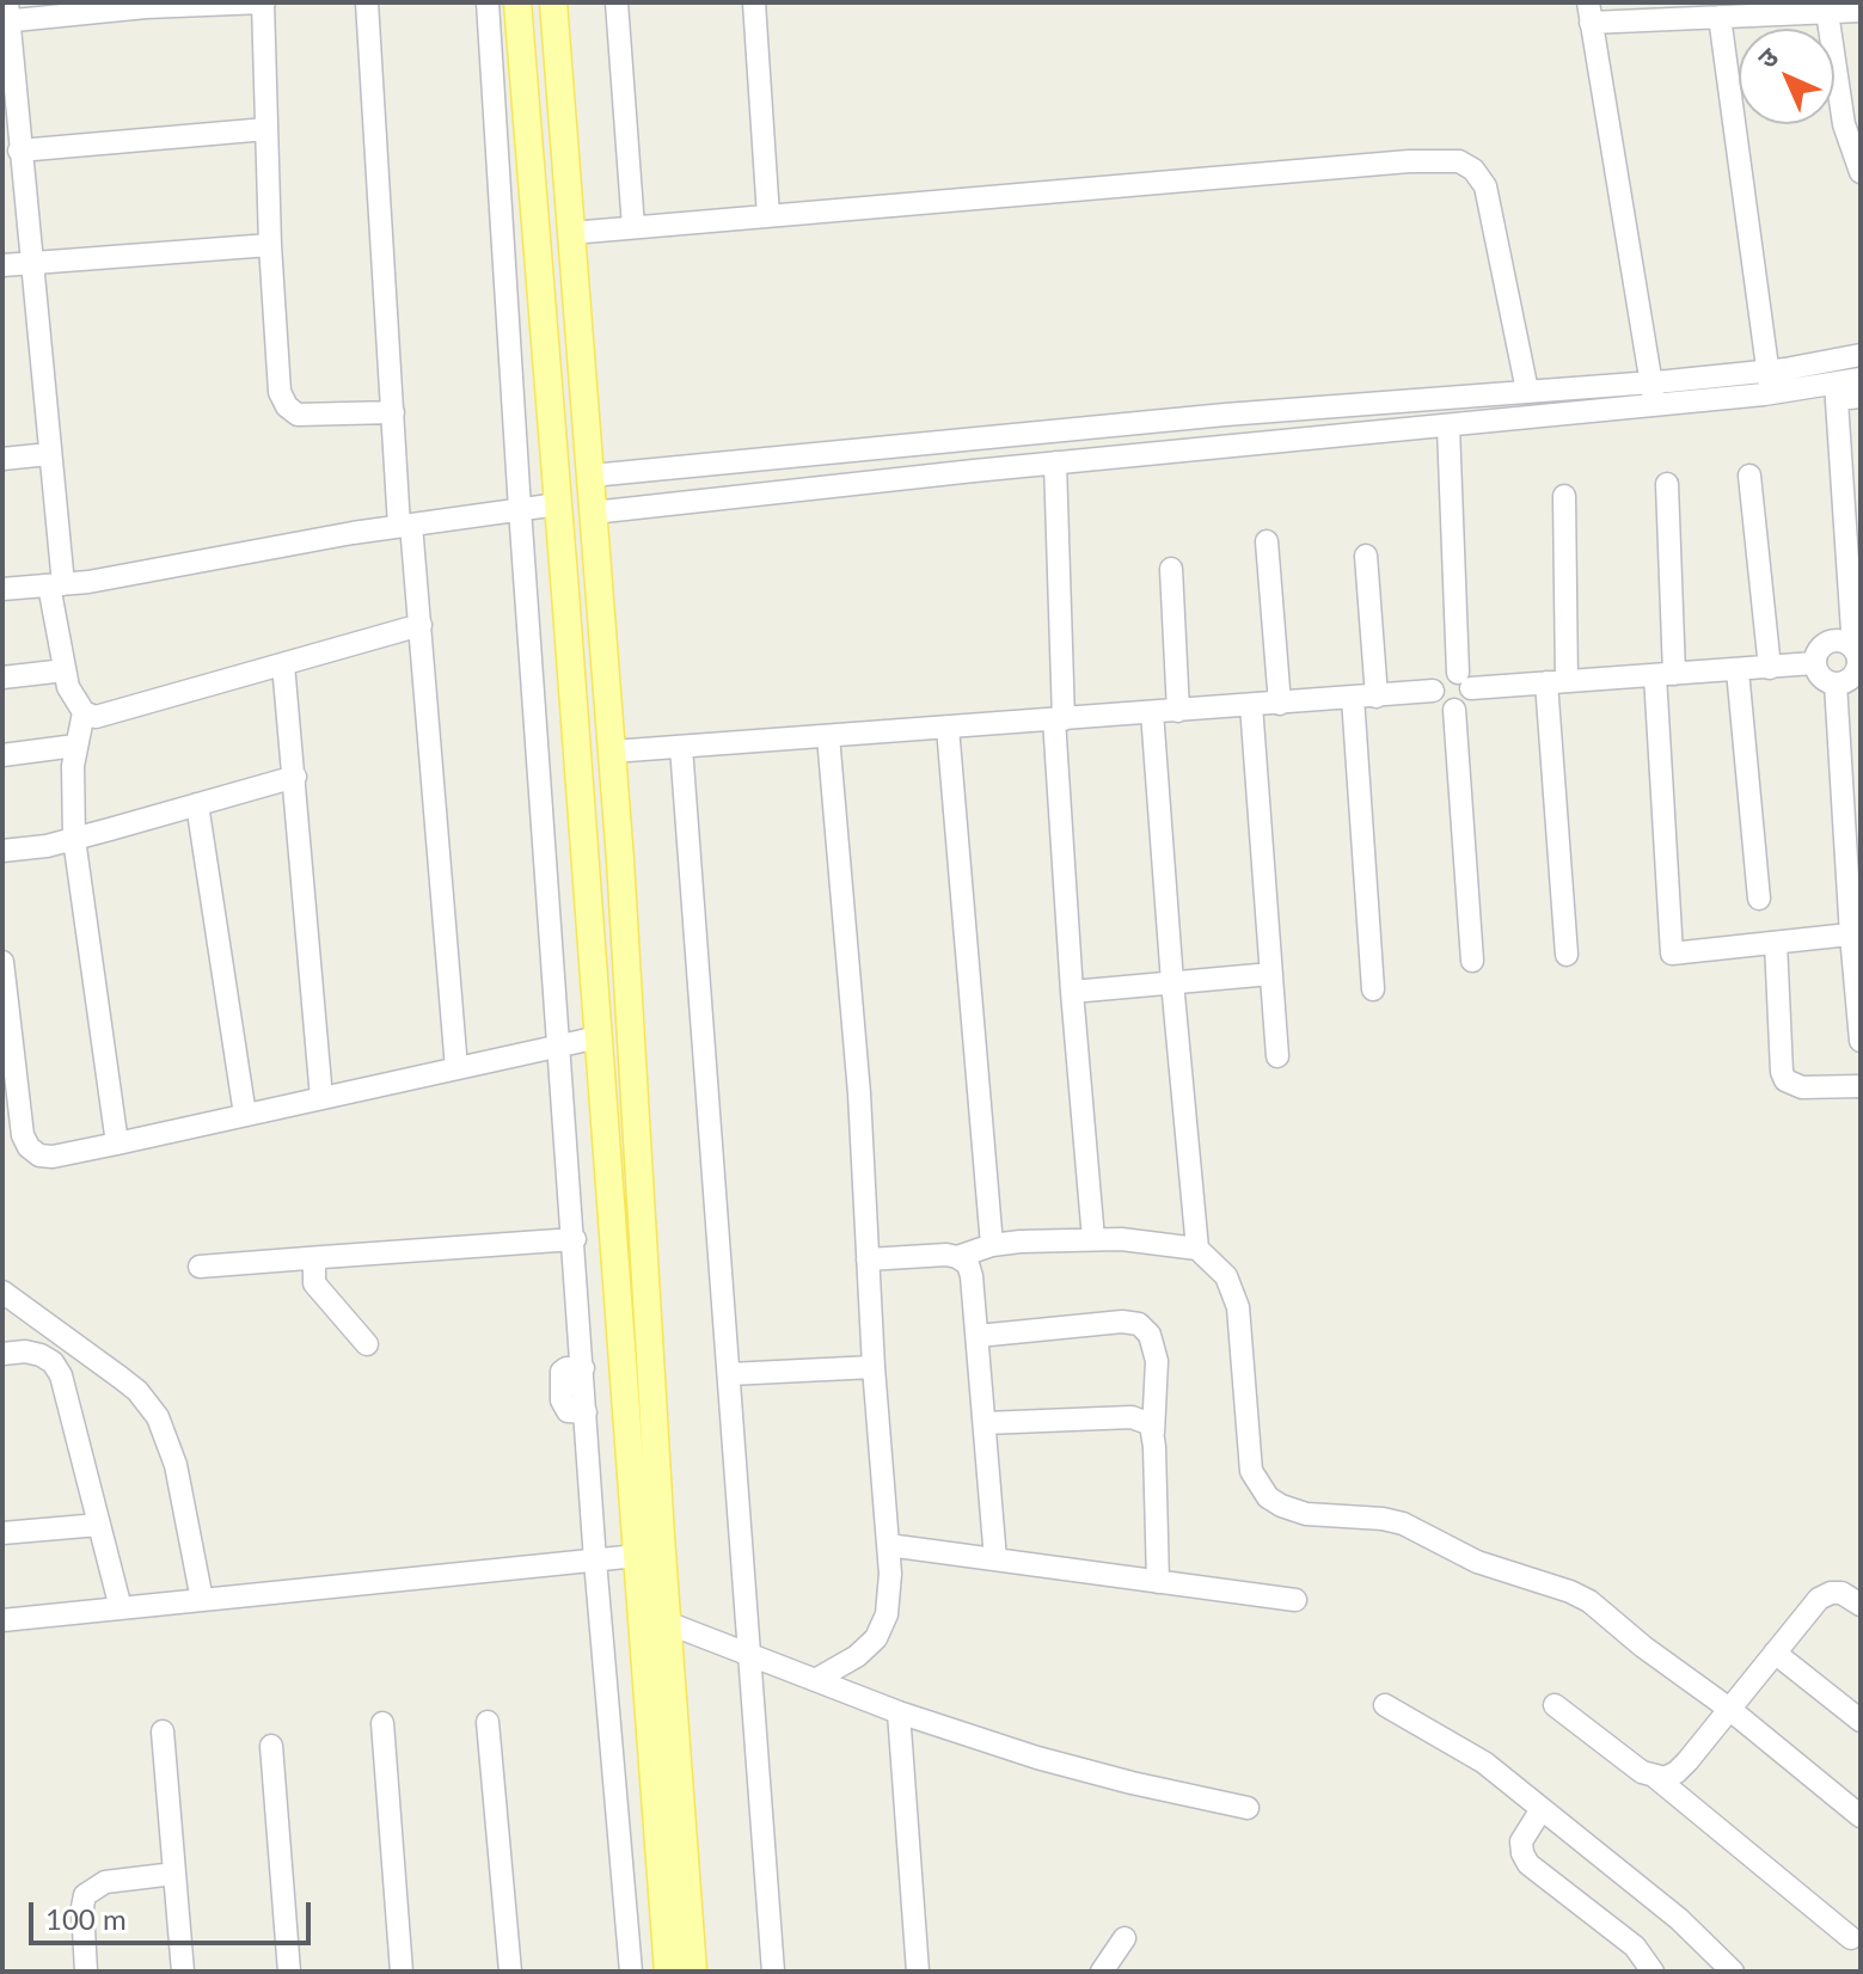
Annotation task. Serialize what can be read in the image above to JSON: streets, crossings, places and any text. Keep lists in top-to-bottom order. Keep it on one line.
{"scale_bar":"100 m","north":"top left"}
